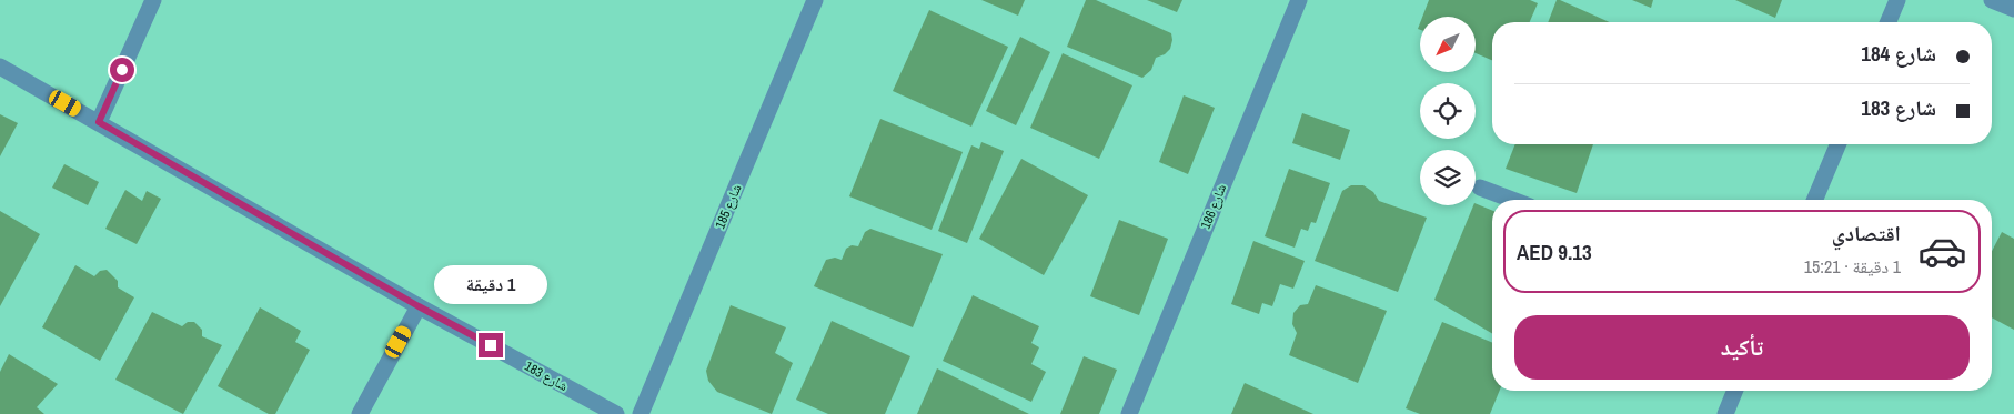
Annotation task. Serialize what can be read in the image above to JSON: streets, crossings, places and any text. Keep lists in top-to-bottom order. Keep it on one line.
{"streets":{"street":["شارع 185","شارع 186","شارع 183"]},"north":"bottom left","page":{"banner":["شارع 184","شارع 183"],"list":[{"name":"اقتصادي","note":"1 دقيقة · 15:21","value":"AED 9.13"}],"bubble":"1 دقيقة","buttons":"تأكيد"}}
